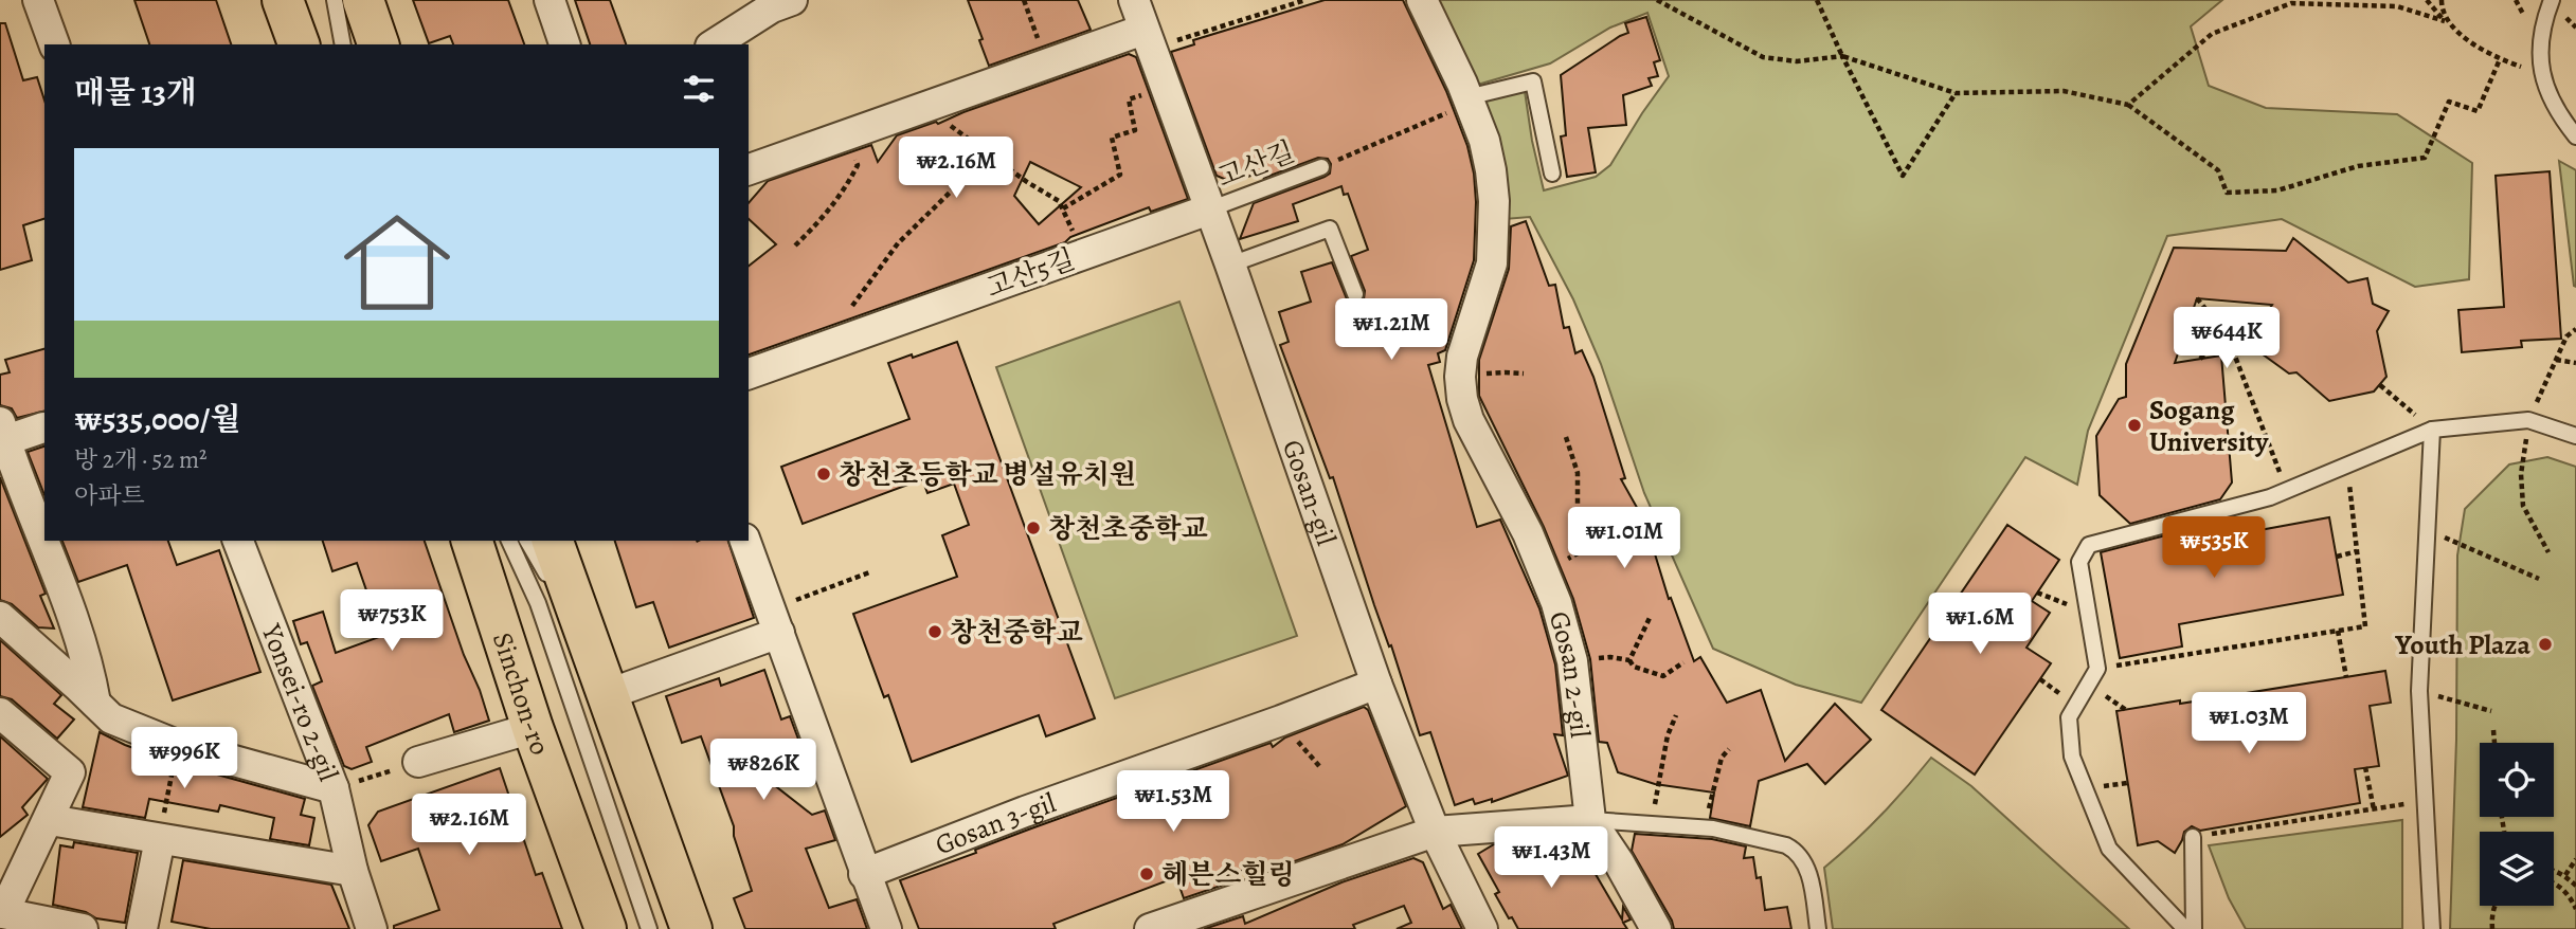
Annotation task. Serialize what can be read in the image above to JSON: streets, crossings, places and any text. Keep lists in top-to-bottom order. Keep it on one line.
{"streets":{"main road":["Sinchon-ro"],"street":["고산5길","Gosan-gil","Gosan 2-gil","Yonsei-ro 2-gil","Gosan 3-gil"],"lane":["고산길"]},"crossings":[["고산길","고산5길"],["고산길","Gosan-gil"],["고산5길","Gosan-gil"],["Gosan-gil","Gosan 3-gil"]],"places":["Sogang University","창천초등학교 병설유치원","창천초중학교","창천중학교","Youth Plaza","헤븐스힐링"],"page":{"heading":"매물 13개","list":[{"name":"₩535,000/월","note":"방 2개 · 52 m² · 아파트"}],"price":["₩2.16M","₩1.21M","₩644K","₩1.01M","₩535K","₩753K","₩1.6M","₩1.03M","₩996K","₩826K","₩1.53M","₩2.16M","₩1.43M"]}}
